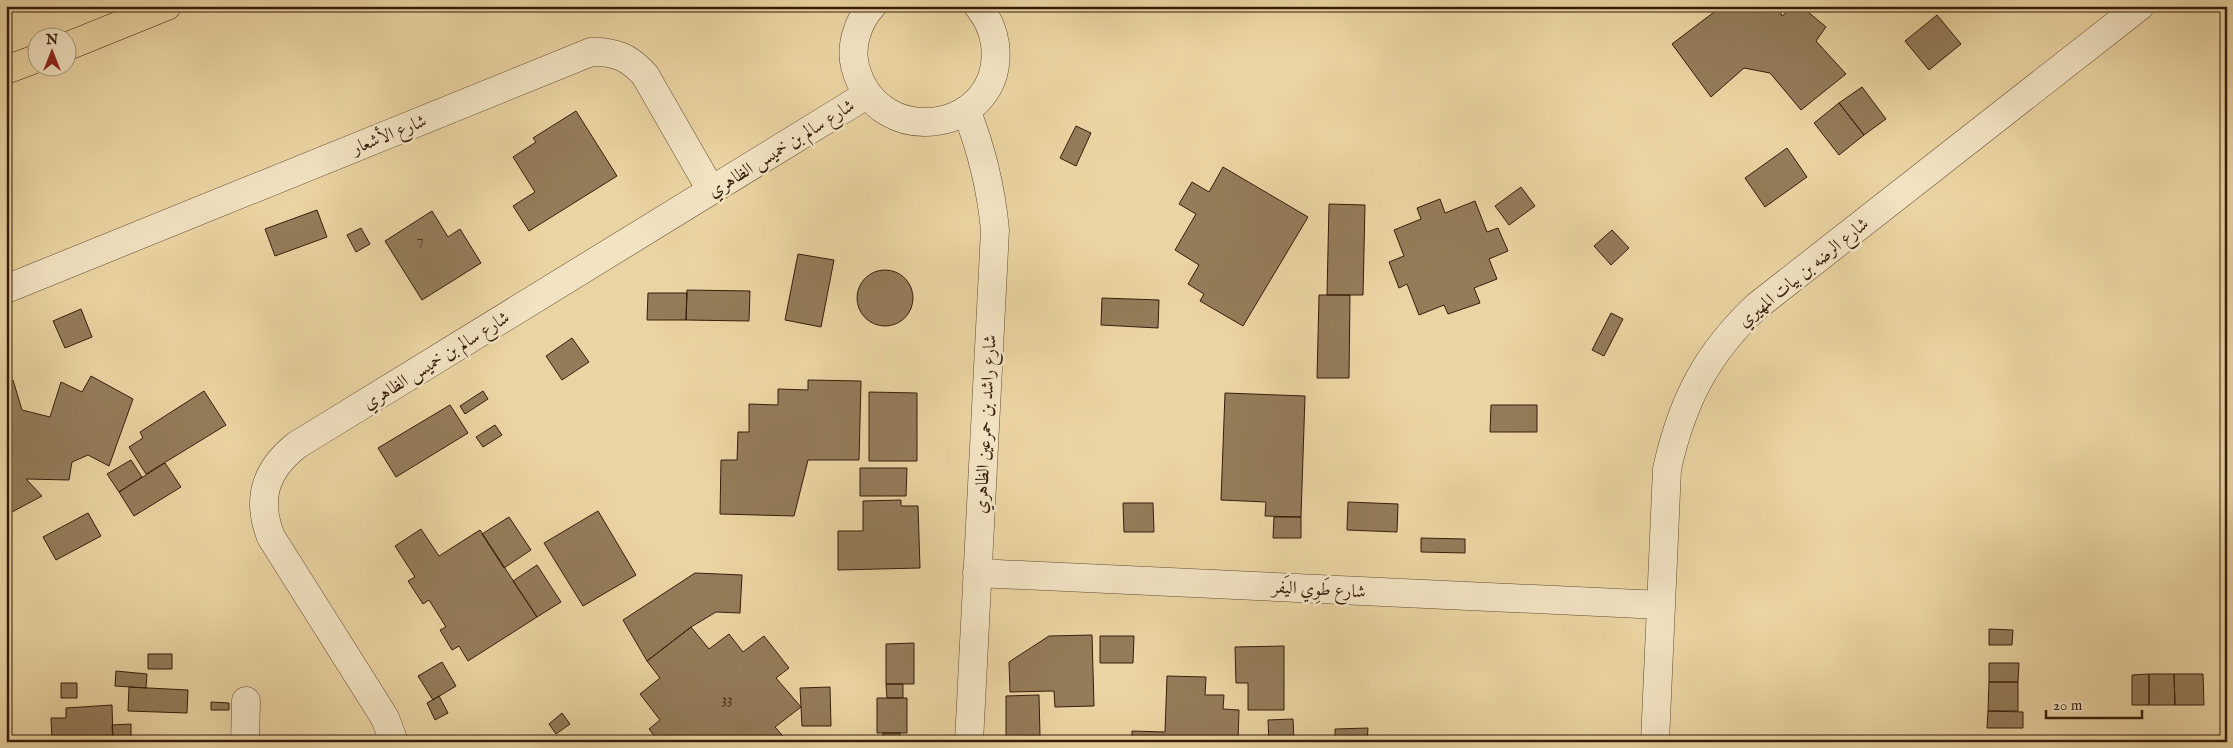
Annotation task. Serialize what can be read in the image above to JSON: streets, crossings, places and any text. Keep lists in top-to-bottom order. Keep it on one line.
{"streets":{"street":["شارع الأشعار","شارع سالم بن خميس الظاهري","شارع الرضه بن بيات المهيري","شارع راشد بن حمرعين الظاهري","شارع طَوِي اليَفر"]},"crossings":[["شارع الأشعار","شارع سالم بن خميس الظاهري"],["شارع الرضه بن بيات المهيري","شارع طَوِي اليَفر"],["شارع راشد بن حمرعين الظاهري","شارع طَوِي اليَفر"]],"house_numbers":["7","33"],"scale_bar":"20 m","north":"top"}
